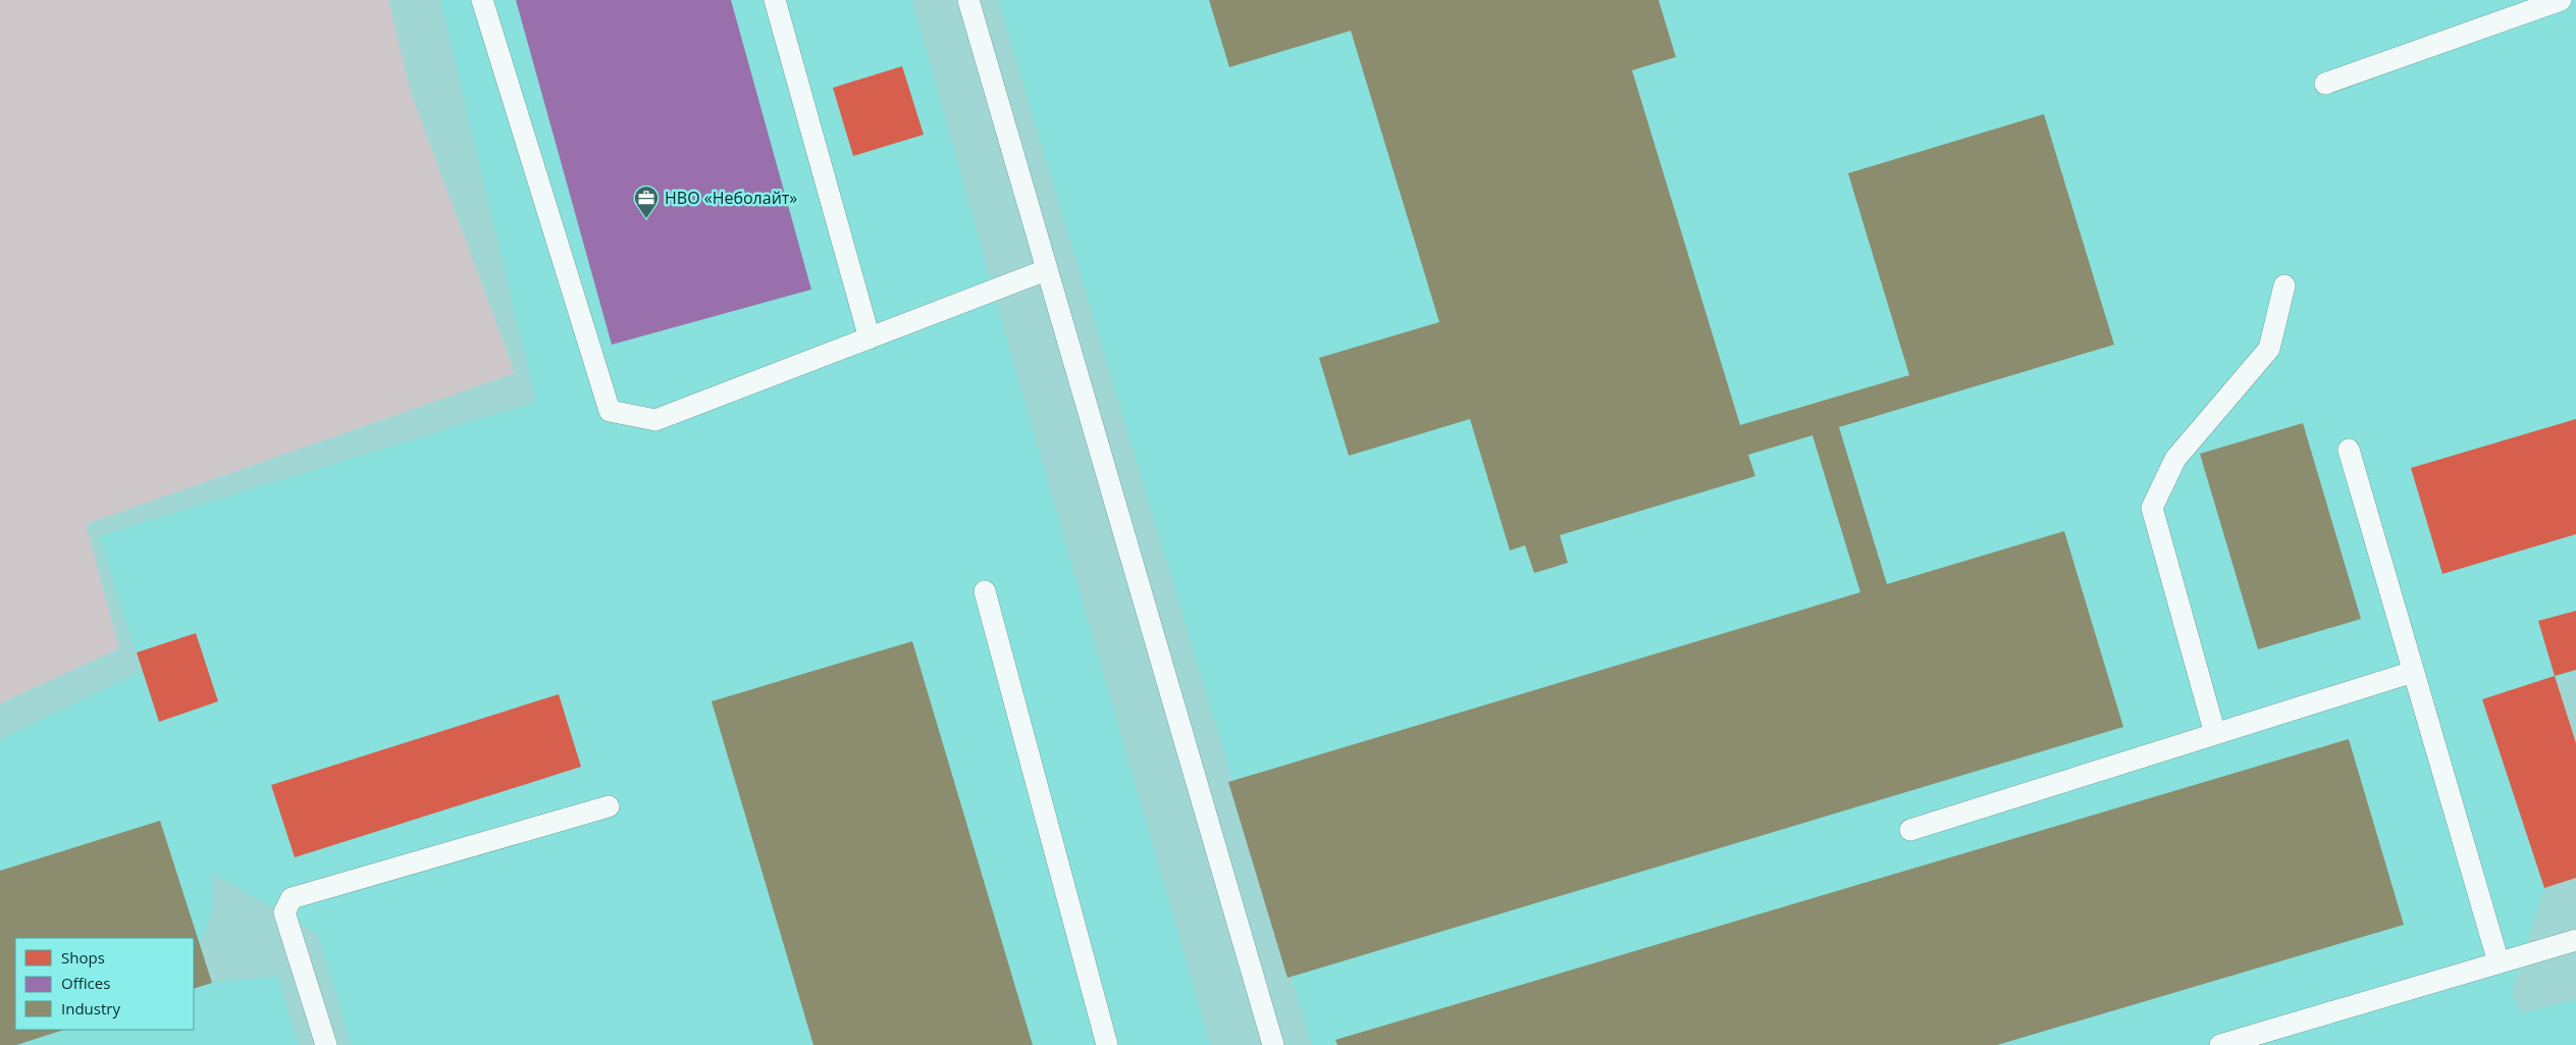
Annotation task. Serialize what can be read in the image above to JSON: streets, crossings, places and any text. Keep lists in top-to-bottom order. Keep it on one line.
{"places":{"office":["НВО «Неболайт»"]},"legend":["Shops","Offices","Industry"]}
